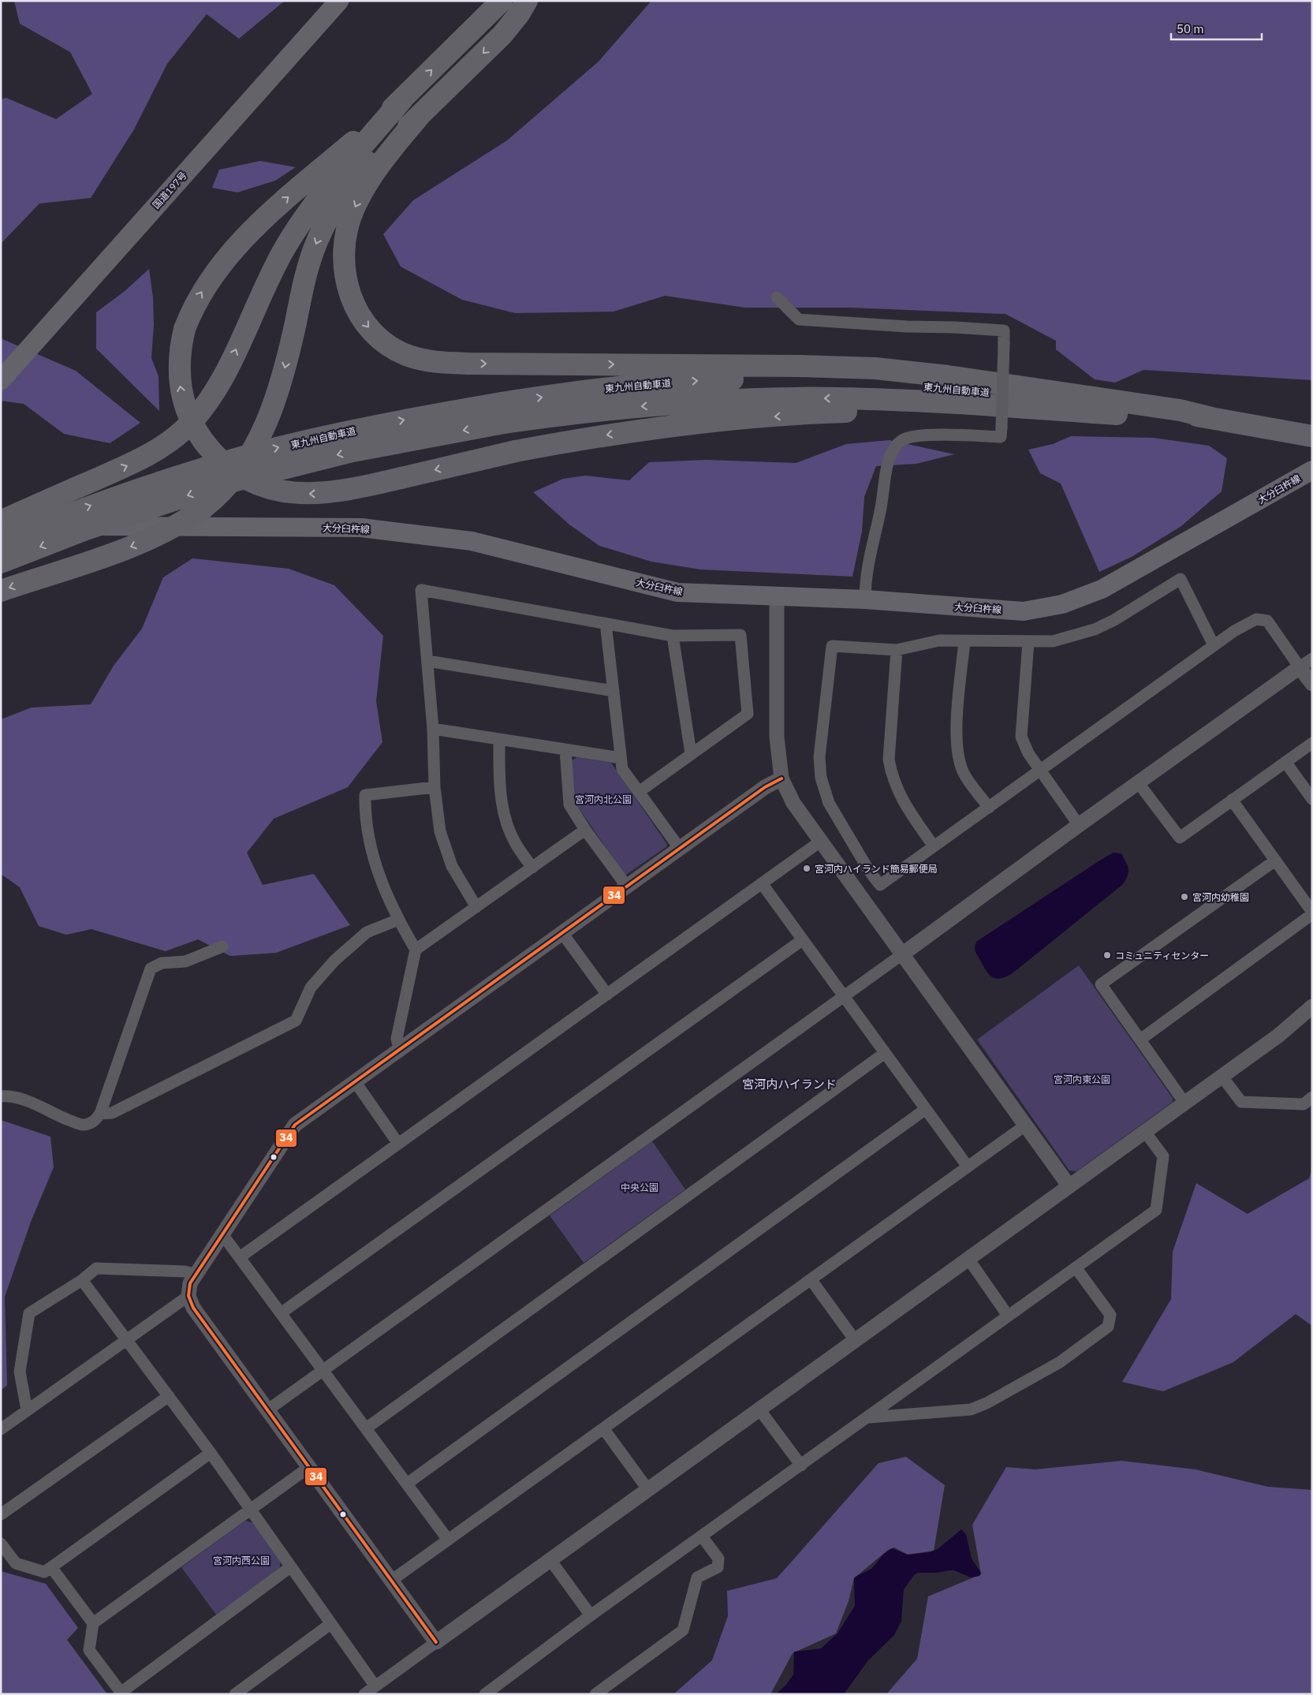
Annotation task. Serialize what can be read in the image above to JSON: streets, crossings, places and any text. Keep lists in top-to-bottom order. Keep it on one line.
{"streets":{"highway":["国道197号","東九州自動車道"],"main road":["大分臼杵線"]},"districts":["宮河内ハイランド"],"parks":["宮河内北公園","宮河内東公園","中央公園","宮河内西公園"],"places":["宮河内ハイランド簡易郵便局","宮河内幼稚園","コミュニティセンター"],"lines":["transit line 34"],"scale_bar":"50 m"}
